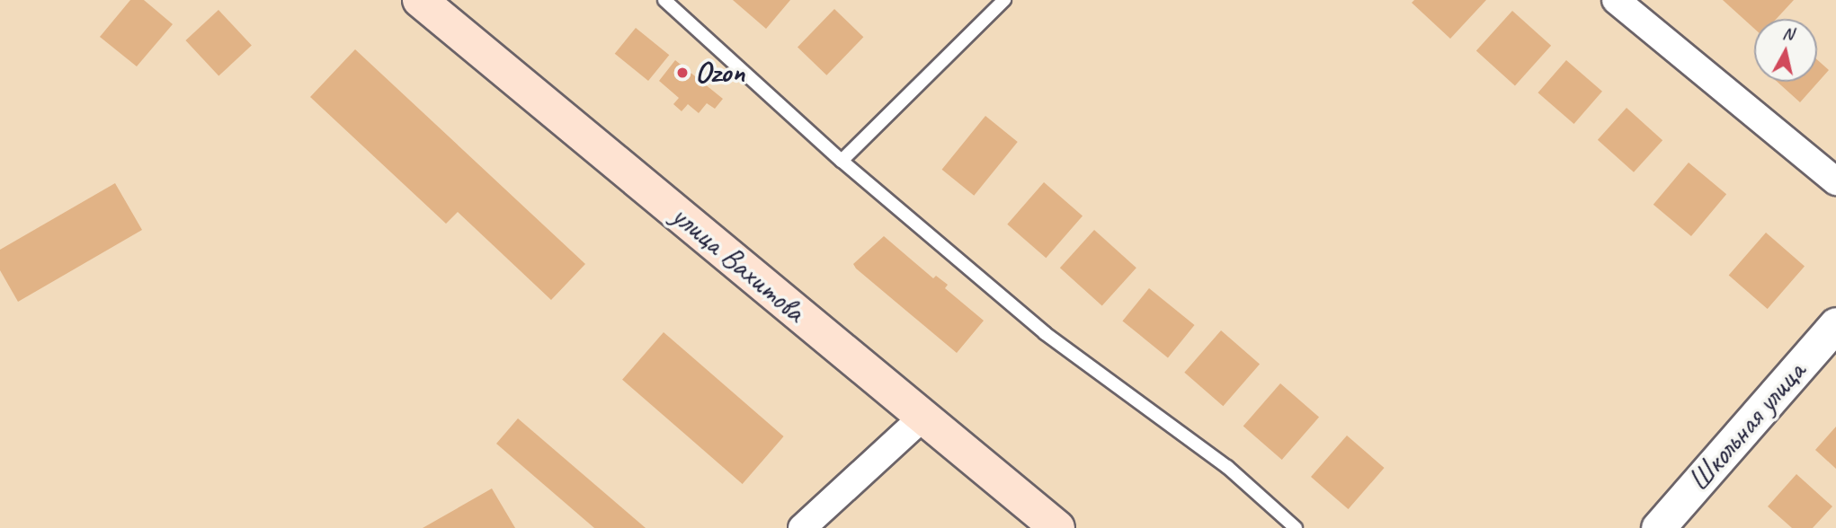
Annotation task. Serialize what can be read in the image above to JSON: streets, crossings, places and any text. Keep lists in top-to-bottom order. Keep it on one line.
{"streets":{"main road":["улица Вахитова"],"street":["Школьная улица"]},"places":["Ozon"],"north":"top"}
